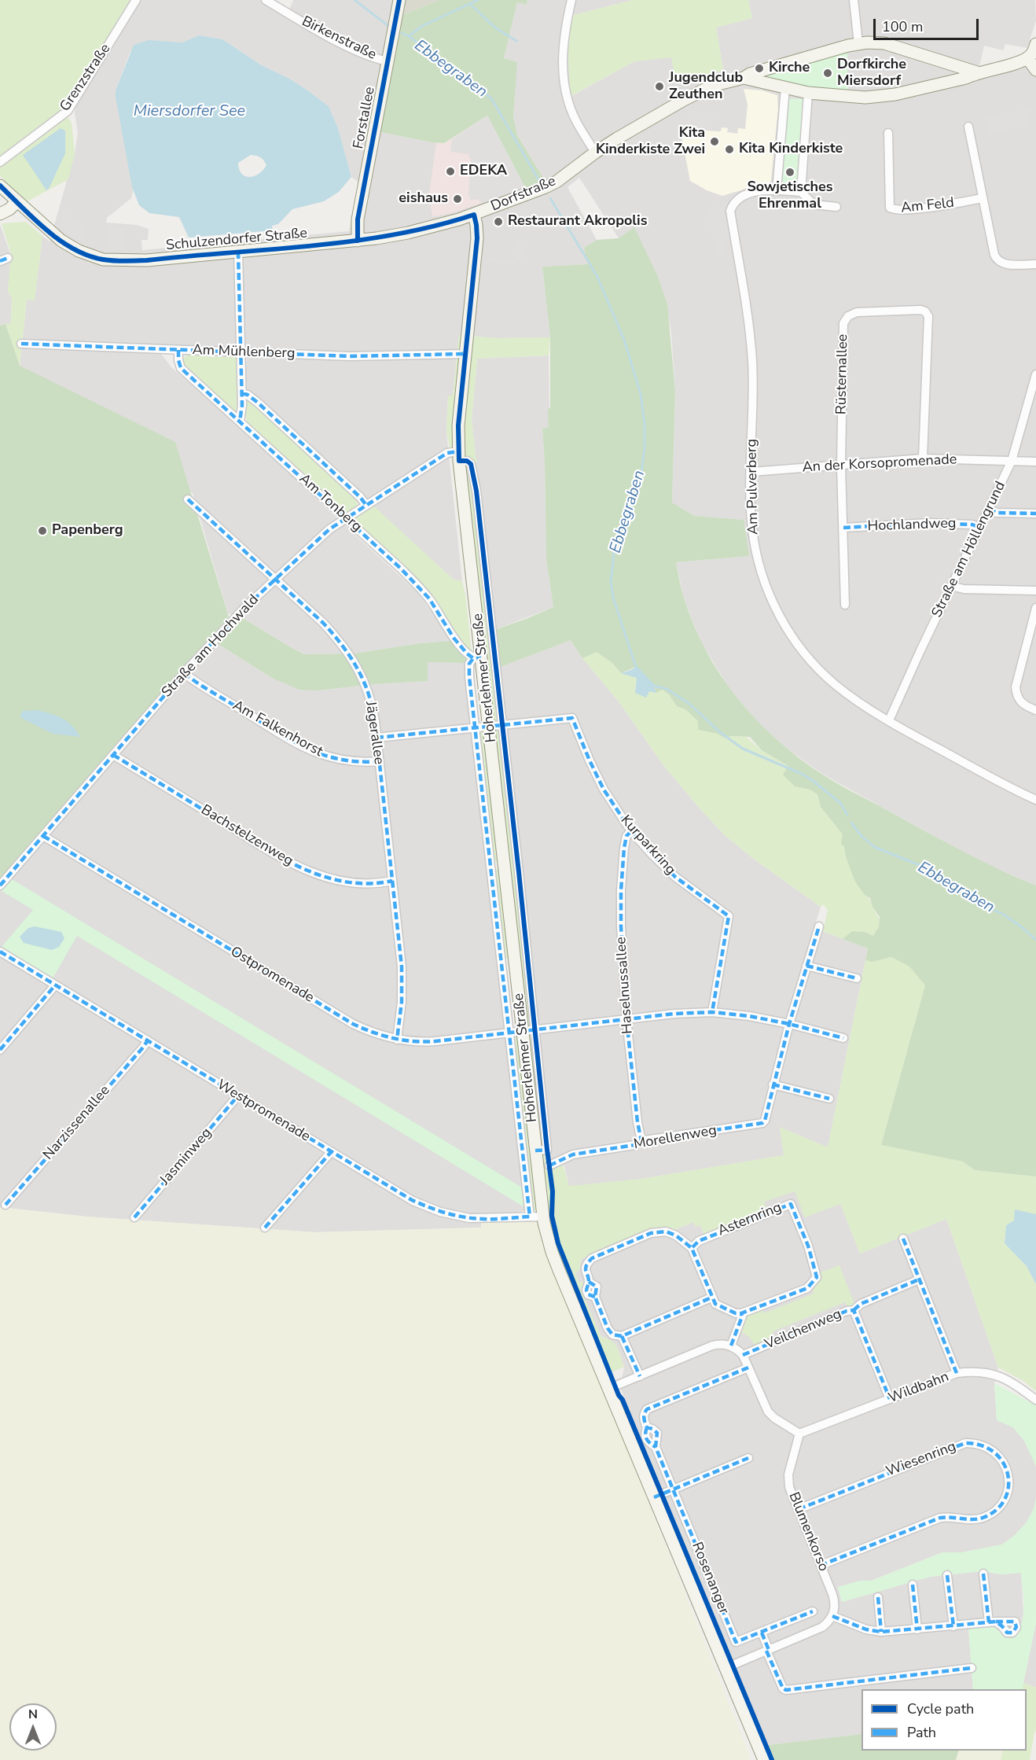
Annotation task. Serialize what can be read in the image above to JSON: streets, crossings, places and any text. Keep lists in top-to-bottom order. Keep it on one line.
{"streets":{"street":["Birkenstraße","Grenzstraße","Forstallee","Dorfstraße","Am Feld","Schulzendorfer Straße","Am Mühlenberg","Rüsternallee","An der Korsopromenade","Am Pulverberg","Am Tonberg","Hochlandweg","Straße am Höllengrund","Straße am Hochwald","Hoherlehmer Straße","Am Falkenhorst","Jägerallee","Bachstelzenweg","Kurparkring","Ostpromenade","Haselnussallee","Westpromenade","Narzissenallee","Morellenweg","Jasminweg","Asternring","Veilchenweg","Wildbahn","Wiesenring","Blumenkorso","Rosenanger"]},"crossings":[["Birkenstraße","Forstallee"],["Forstallee","Schulzendorfer Straße"],["Dorfstraße","Schulzendorfer Straße"],["Dorfstraße","Hoherlehmer Straße"],["Schulzendorfer Straße","Hoherlehmer Straße"],["Am Mühlenberg","Am Tonberg"],["Am Mühlenberg","Hoherlehmer Straße"],["Rüsternallee","An der Korsopromenade"],["Rüsternallee","Hochlandweg"],["An der Korsopromenade","Am Pulverberg"],["An der Korsopromenade","Straße am Höllengrund"],["Am Pulverberg","Straße am Höllengrund"],["Am Tonberg","Straße am Hochwald"],["Am Tonberg","Hoherlehmer Straße"],["Hochlandweg","Straße am Höllengrund"],["Straße am Hochwald","Hoherlehmer Straße"],["Straße am Hochwald","Am Falkenhorst"],["Straße am Hochwald","Jägerallee"],["Straße am Hochwald","Bachstelzenweg"],["Straße am Hochwald","Ostpromenade"],["Hoherlehmer Straße","Kurparkring"],["Hoherlehmer Straße","Ostpromenade"],["Hoherlehmer Straße","Westpromenade"],["Am Falkenhorst","Jägerallee"],["Jägerallee","Bachstelzenweg"],["Jägerallee","Ostpromenade"],["Kurparkring","Ostpromenade"],["Kurparkring","Haselnussallee"],["Ostpromenade","Haselnussallee"],["Ostpromenade","Morellenweg"],["Haselnussallee","Morellenweg"],["Westpromenade","Narzissenallee"],["Westpromenade","Jasminweg"],["Veilchenweg","Wildbahn"],["Wildbahn","Blumenkorso"],["Wiesenring","Blumenkorso"]],"water":["Ebbegraben","Miersdorfer See"],"places":["Kirche","Dorfkirche Miersdorf","Jugendclub Zeuthen","Kita Kinderkiste Zwei","Kita Kinderkiste","EDEKA","Sowjetisches Ehrenmal","eishaus","Restaurant Akropolis","Papenberg"],"legend":["Cycle path","Path"],"scale_bar":"100 m","north":"top"}
